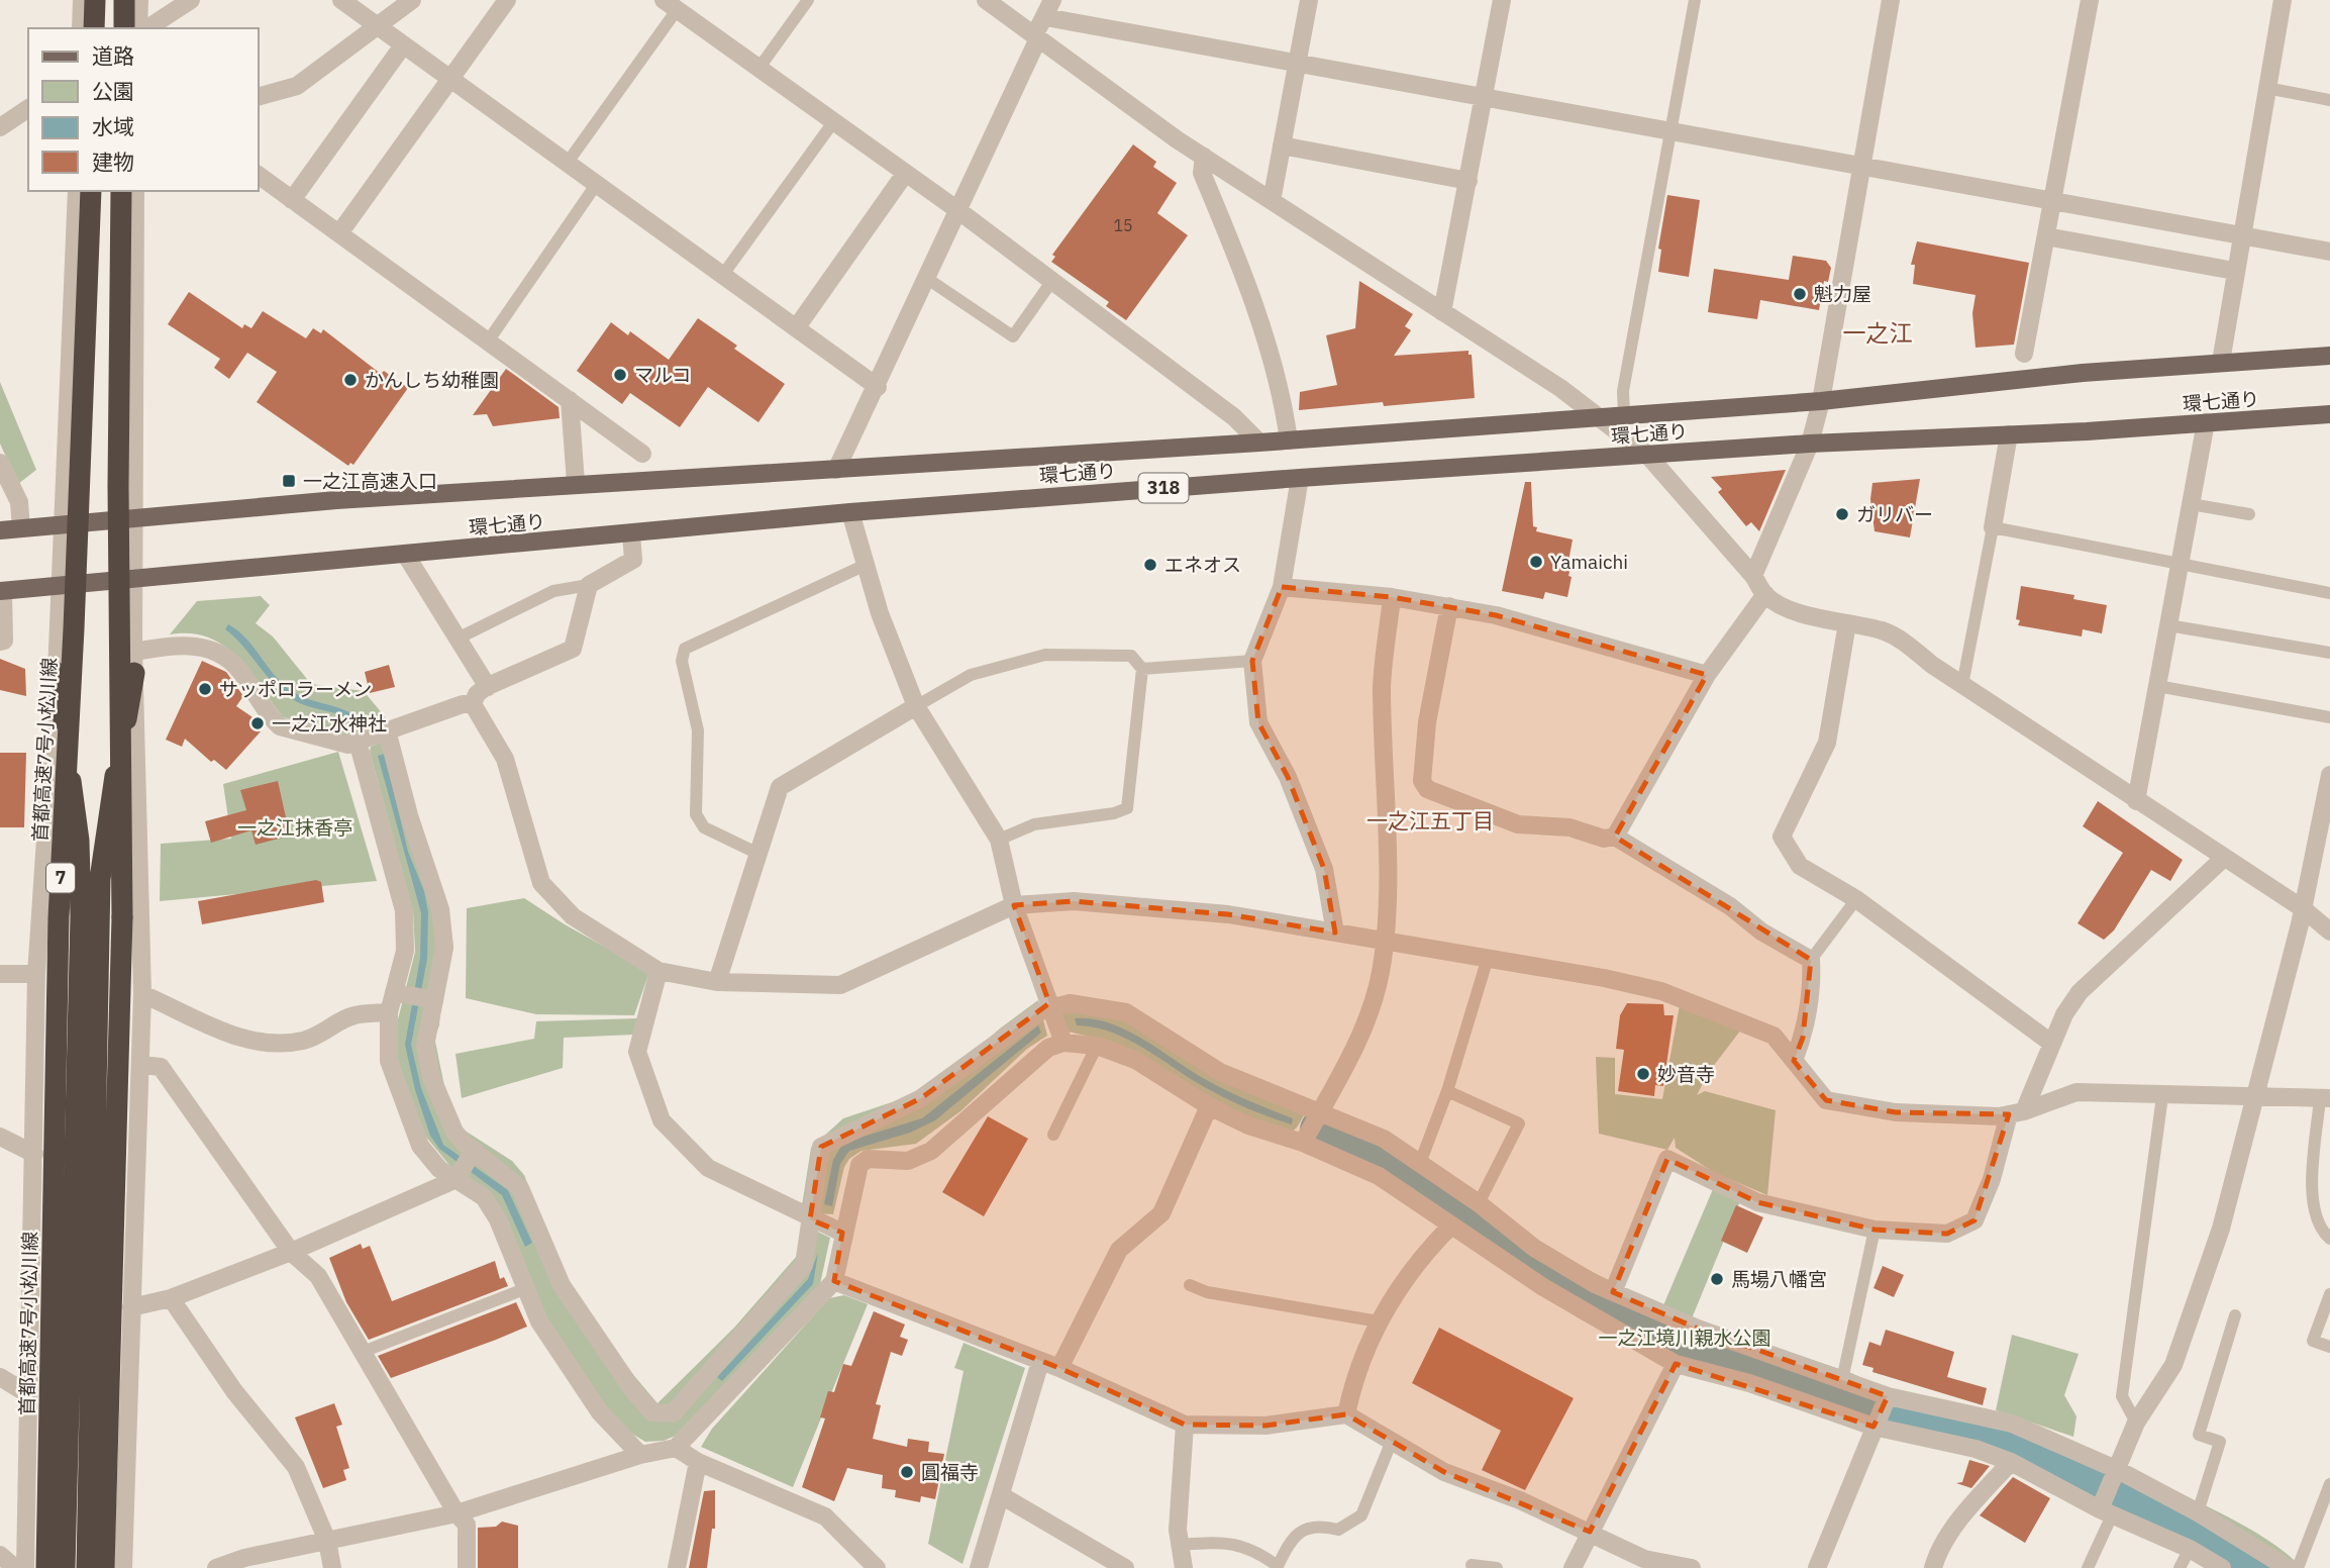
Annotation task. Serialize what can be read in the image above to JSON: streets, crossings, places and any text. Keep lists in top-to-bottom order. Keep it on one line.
{"streets":{"highway":["首都高速7号小松川線","7"],"main road":["環七通り","318"]},"districts":["一之江","一之江五丁目"],"parks":["一之江抹香亭","一之江境川親水公園"],"places":{"other":["魁力屋","マルコ","かんしち幼稚園","ガリバー","Yamaichi","エネオス","サッポロラーメン","一之江水神社","妙音寺","馬場八幡宮","圓福寺"],"transit":["一之江高速入口"]},"house_numbers":["15"],"legend":["道路","公園","水域","建物"]}
